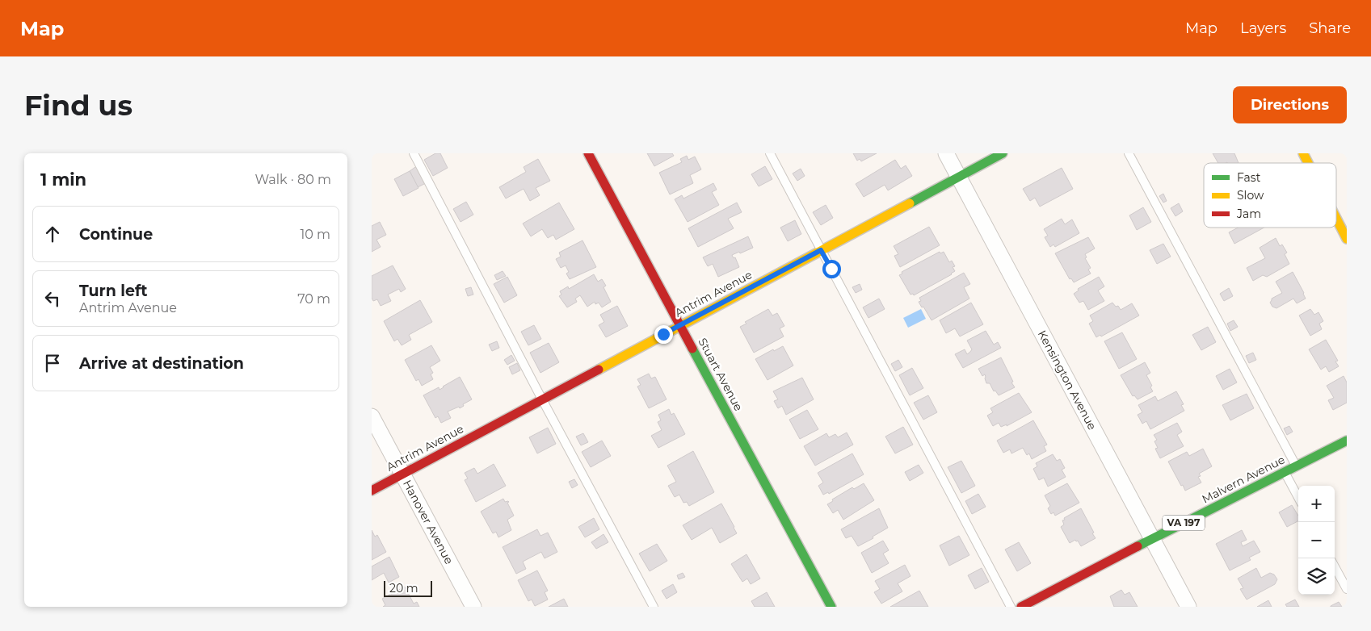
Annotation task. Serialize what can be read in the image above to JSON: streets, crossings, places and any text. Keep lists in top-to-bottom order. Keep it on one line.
{"streets":{"street":["Antrim Avenue","Stuart Avenue","Kensington Avenue","Malvern Avenue","Hanover Avenue","VA 197"]},"crossings":[["Antrim Avenue","Stuart Avenue"],["Antrim Avenue","Kensington Avenue"],["Antrim Avenue","Hanover Avenue"],["Kensington Avenue","Malvern Avenue"]],"legend":["Fast","Slow","Jam"],"scale_bar":"20 m","page":{"header":"Map","nav":["Map","Layers","Share"],"buttons":"Directions","title":"Find us","heading":["1 min","Walk · 80 m"],"list":[["Continue","10 m"],["Turn left","Antrim Avenue","70 m"],"Arrive at destination"],"map_buttons":["+","−"],"scale":"20 m"}}
